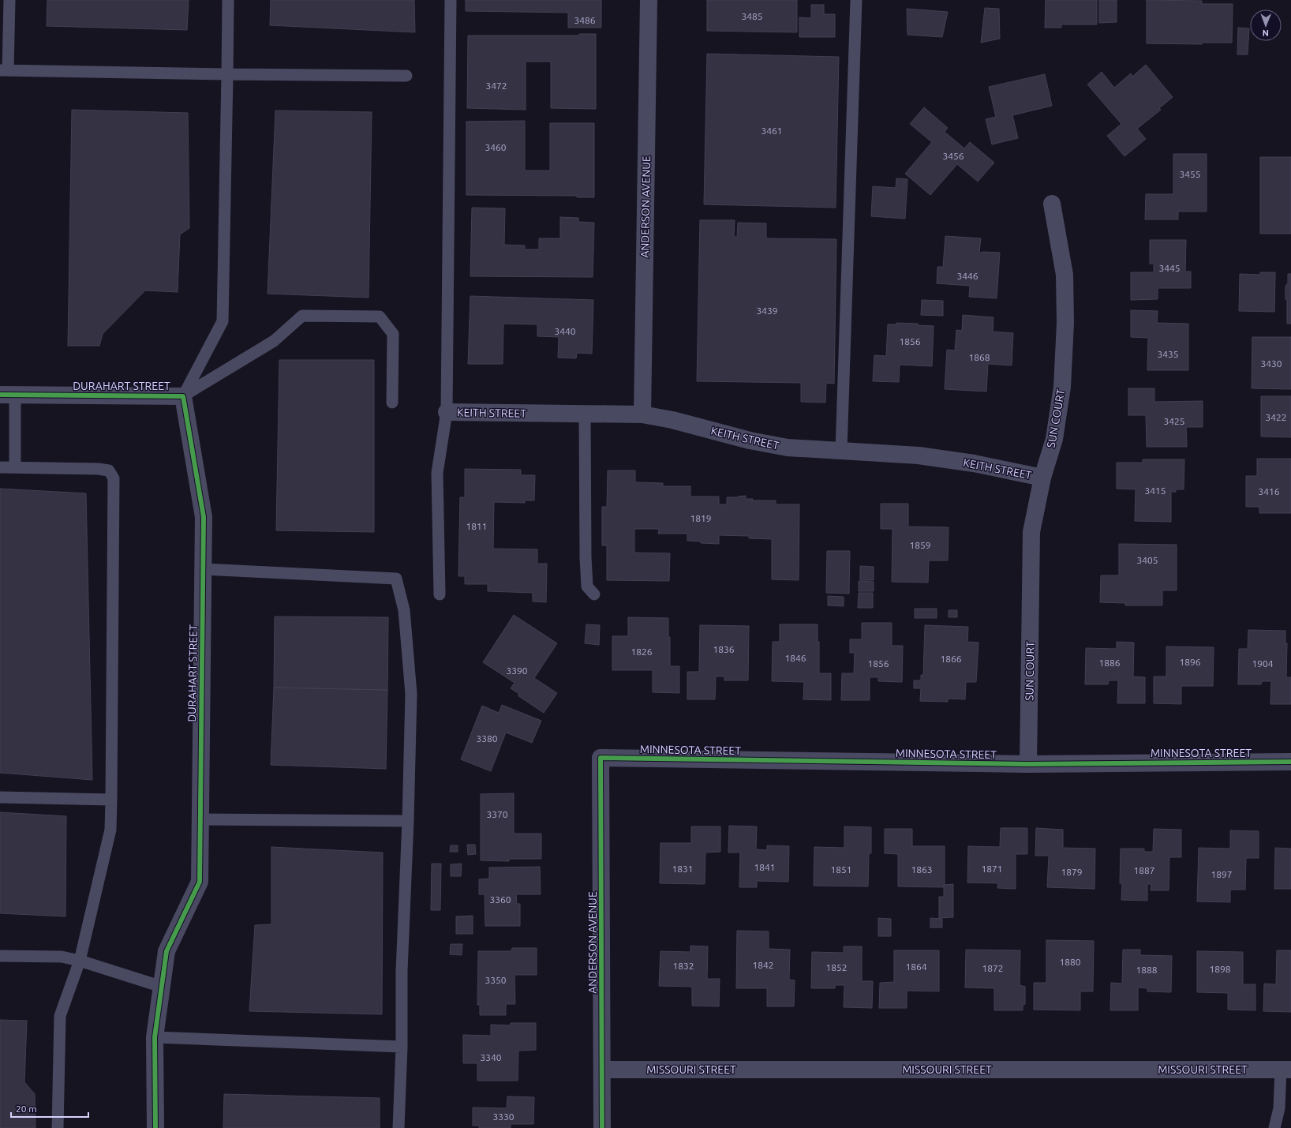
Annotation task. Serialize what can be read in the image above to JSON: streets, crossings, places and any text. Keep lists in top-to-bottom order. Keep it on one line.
{"streets":{"street":["ANDERSON AVENUE","DURAHART STREET","KEITH STREET","SUN COURT","MINNESOTA STREET","MISSOURI STREET"]},"crossings":[["ANDERSON AVENUE","KEITH STREET"],["ANDERSON AVENUE","MINNESOTA STREET"],["ANDERSON AVENUE","MISSOURI STREET"],["KEITH STREET","SUN COURT"],["SUN COURT","MINNESOTA STREET"]],"house_numbers":["3485","3486","3472","3461","3460","3456","3455","3445","3446","3439","3440","1856","3435","1868","3430","3422","3425","3415","3416","1819","1811","1859","3405","1836","1826","1846","1866","1896","1886","1856","1904","3390","3380","3370","1841","1831","1871","1851","1863","1887","1879","1897","3360","1880","1842","1832","1864","1852","1872","1898","1888","3350","3340","3330"],"scale_bar":"20 m","north":"bottom"}
